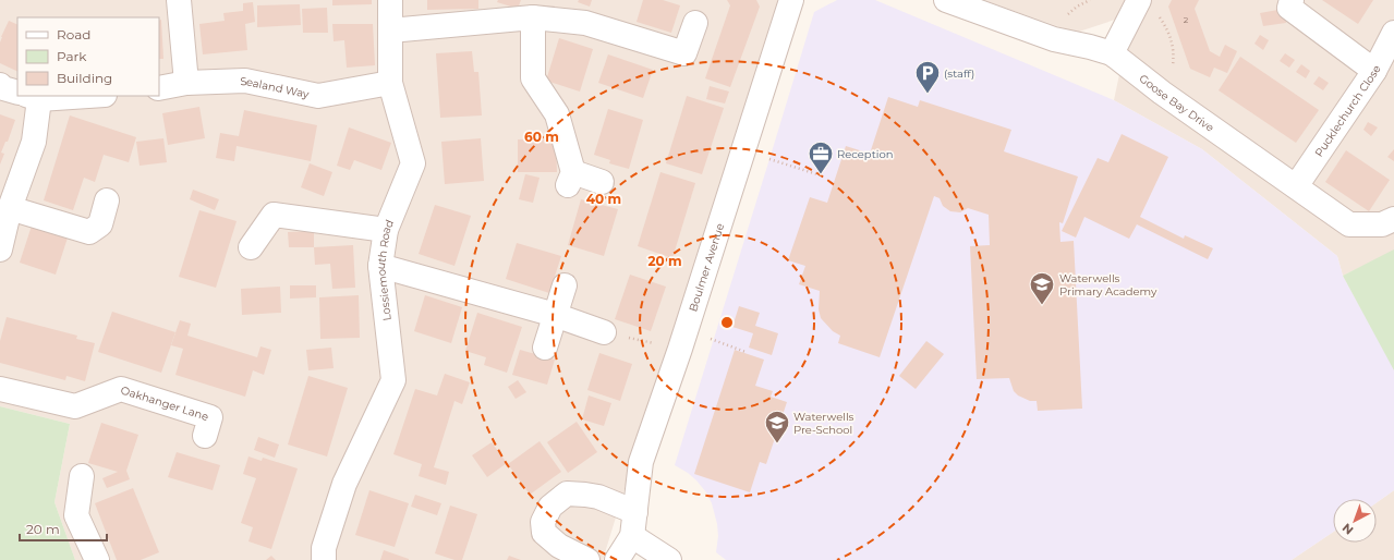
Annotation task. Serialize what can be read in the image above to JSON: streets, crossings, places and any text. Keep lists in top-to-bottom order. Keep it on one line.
{"streets":{"street":["Sealand Way","Goose Bay Drive","Pucklechurch Close","Boulmer Avenue","Lossiemouth Road","Oakhanger Lane"]},"crossings":[["Sealand Way","Lossiemouth Road"],["Goose Bay Drive","Pucklechurch Close"]],"places":{"parking":["(staff)"],"office":["Reception"],"school or university":["Waterwells Primary Academy","Waterwells Pre-School"]},"house_numbers":["2"],"legend":["Road","Park","Building"],"scale_bar":"20 m","north":"bottom left","rings":["60 m","40 m","20 m"]}
